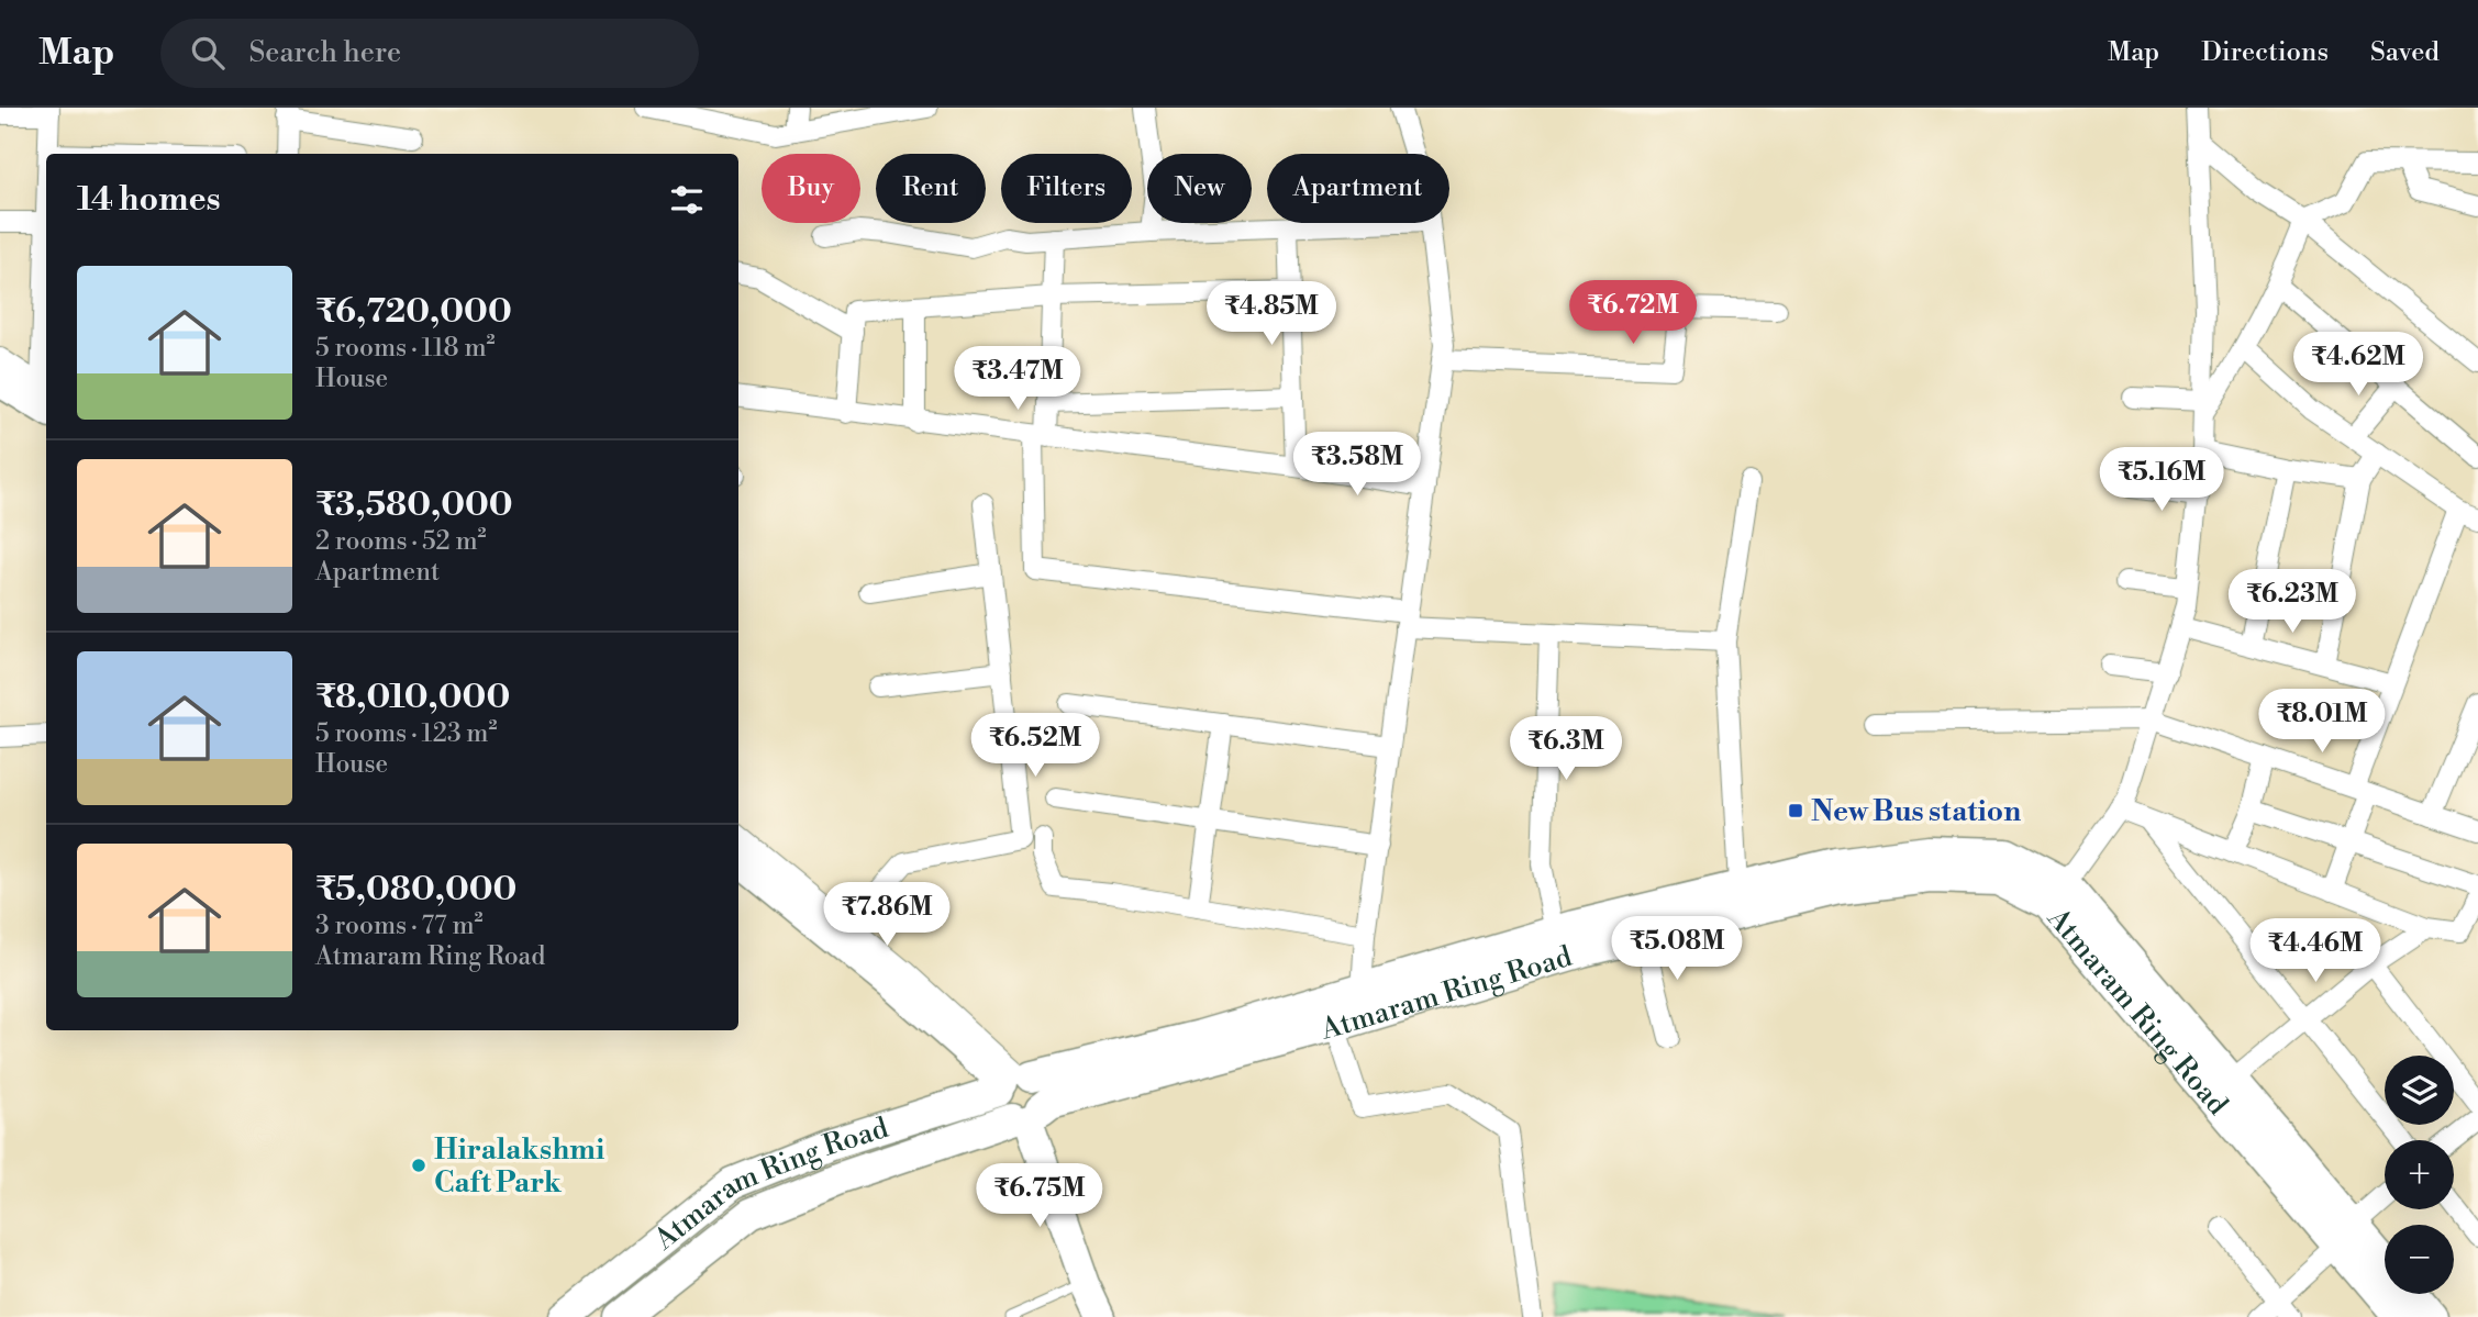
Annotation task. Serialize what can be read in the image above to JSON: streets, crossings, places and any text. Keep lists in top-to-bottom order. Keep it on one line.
{"streets":{"main road":["Atmaram Ring Road"]},"places":{"transit":["New Bus station"],"other":["Hiralakshmi Caft Park"]},"page":{"header":"Map","search":"Search here","nav":["Map","Directions","Saved"],"chip":["Buy","Rent","Filters","New","Apartment"],"heading":"14 homes","list":[{"name":"₹6,720,000","note":"5 rooms · 118 m² · House"},{"name":"₹3,580,000","note":"2 rooms · 52 m² · Apartment"},{"name":"₹8,010,000","note":"5 rooms · 123 m² · House"},{"name":"₹5,080,000","note":"3 rooms · 77 m² · Atmaram Ring Road"}],"price":["₹6.72M","₹4.85M","₹4.62M","₹3.47M","₹3.58M","₹5.16M","₹6.23M","₹8.01M","₹6.52M","₹6.3M","₹7.86M","₹5.08M","₹4.46M","₹6.75M"],"map_buttons":["+","−"]}}
